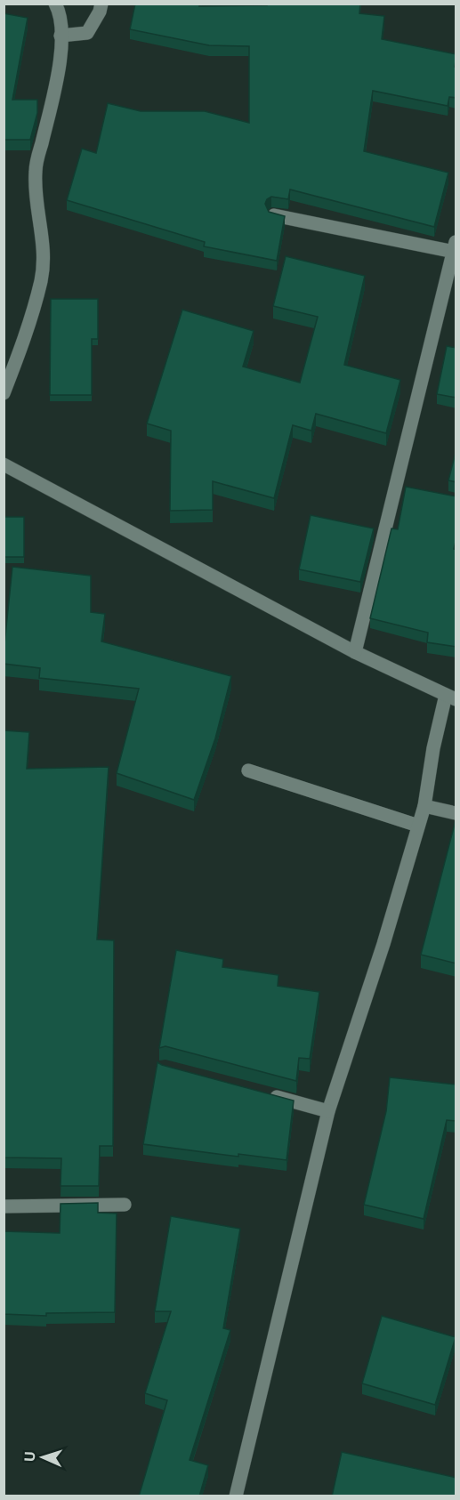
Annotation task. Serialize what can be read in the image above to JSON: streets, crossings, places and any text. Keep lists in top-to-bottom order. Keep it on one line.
{"north":"left"}
